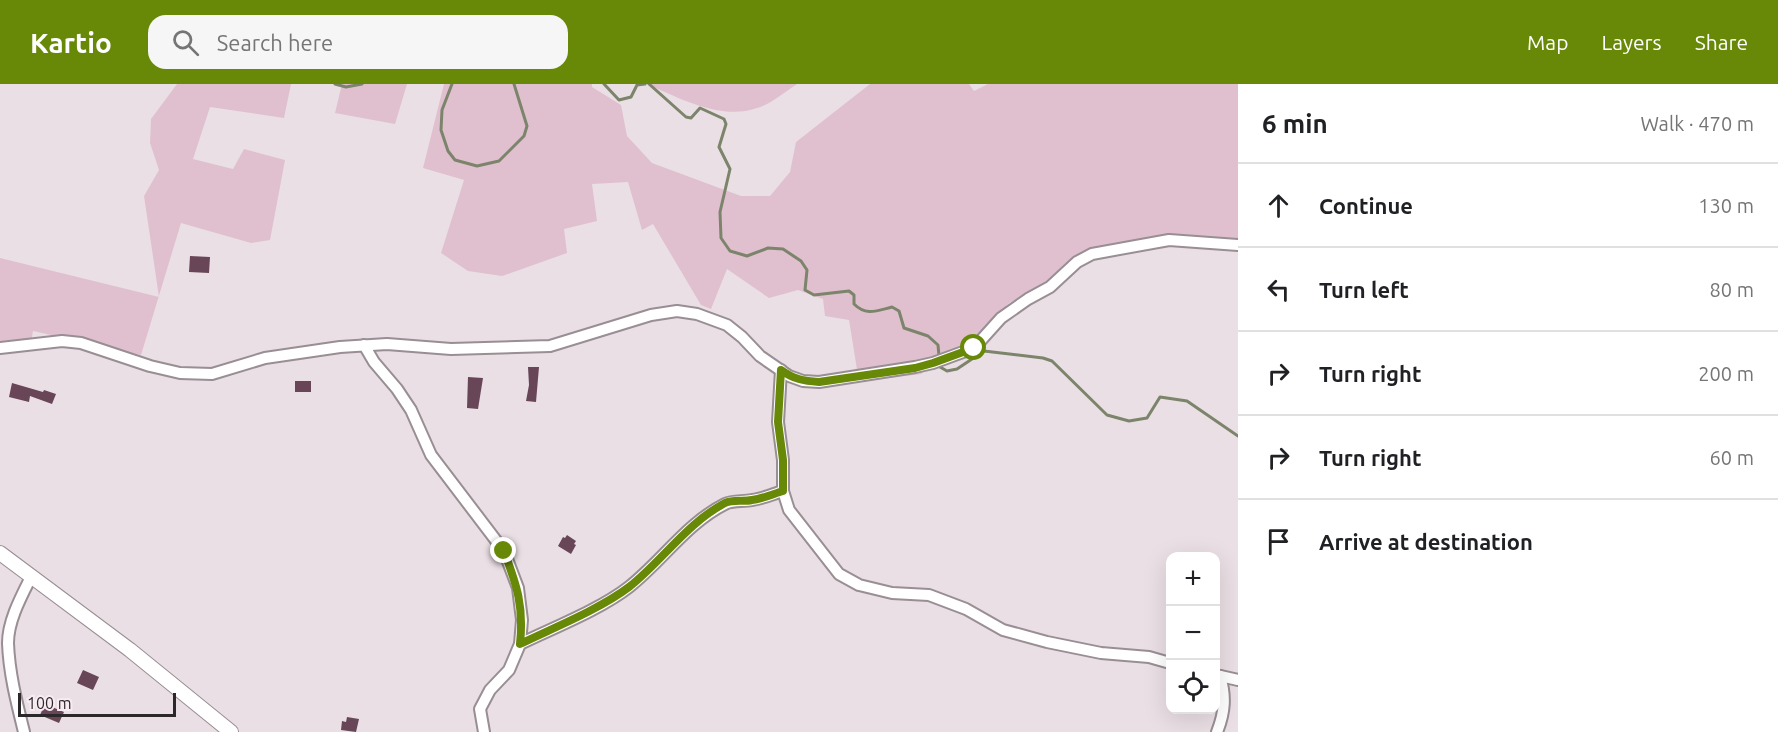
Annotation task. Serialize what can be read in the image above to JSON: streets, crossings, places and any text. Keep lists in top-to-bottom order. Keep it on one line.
{"scale_bar":"100 m","page":{"header":"Kartio","search":"Search here","nav":["Map","Layers","Share"],"heading":["6 min","Walk · 470 m"],"list":[["Continue","130 m"],["Turn left","80 m"],["Turn right","200 m"],["Turn right","60 m"],"Arrive at destination"],"map_buttons":["+","−"],"scale":"100 m"}}
